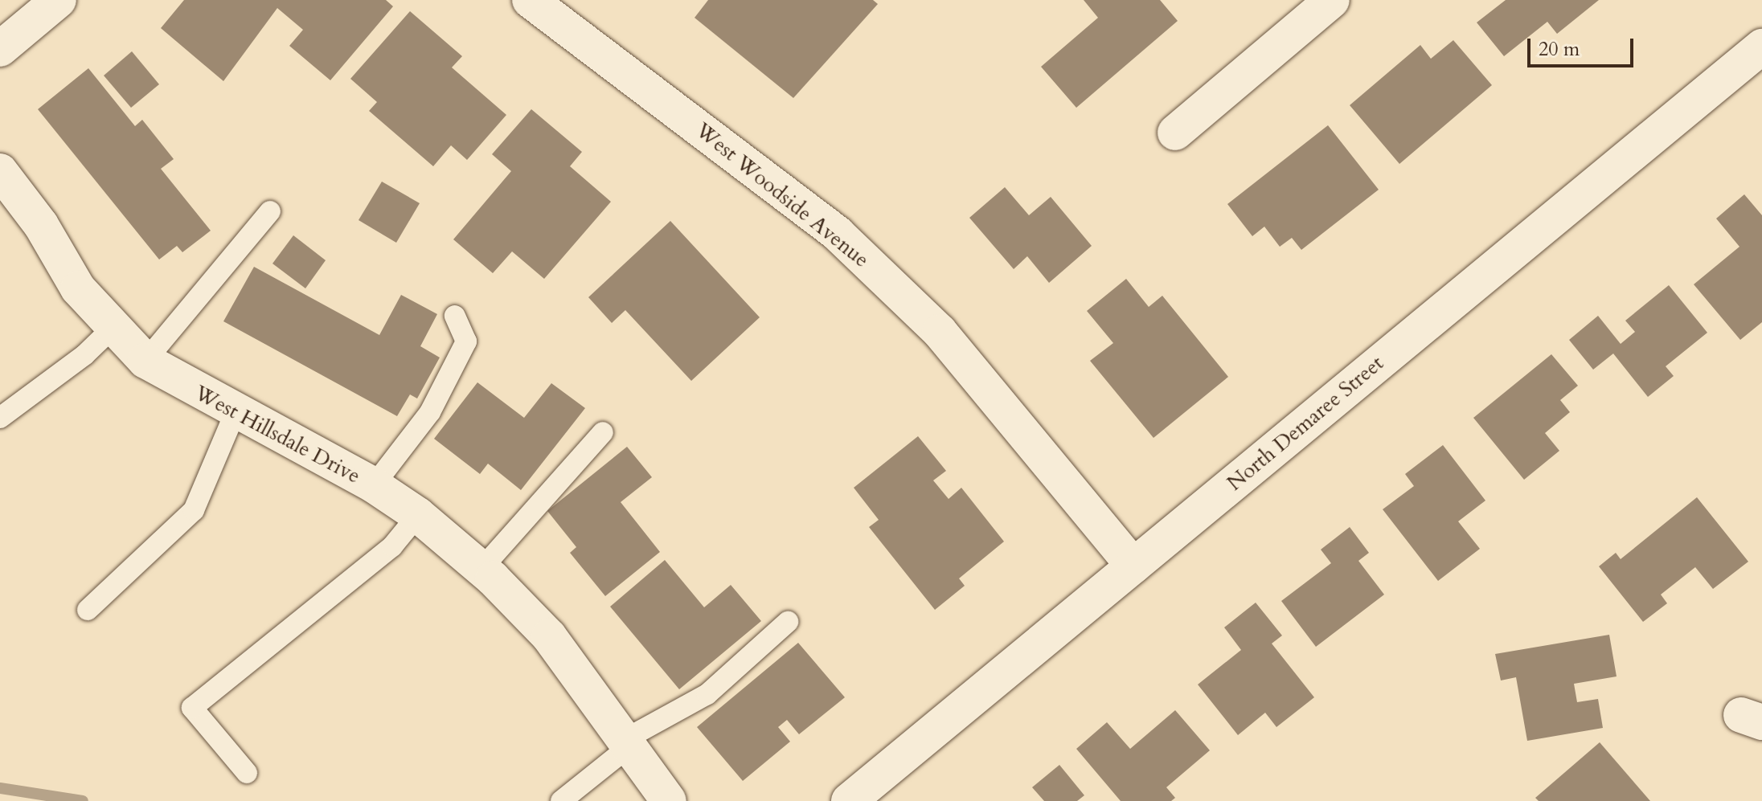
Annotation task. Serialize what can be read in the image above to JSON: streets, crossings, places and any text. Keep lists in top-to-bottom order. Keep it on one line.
{"streets":{"street":["West Woodside Avenue","North Demaree Street","West Hillsdale Drive"]},"crossings":[["West Woodside Avenue","North Demaree Street"]],"scale_bar":"20 m"}
